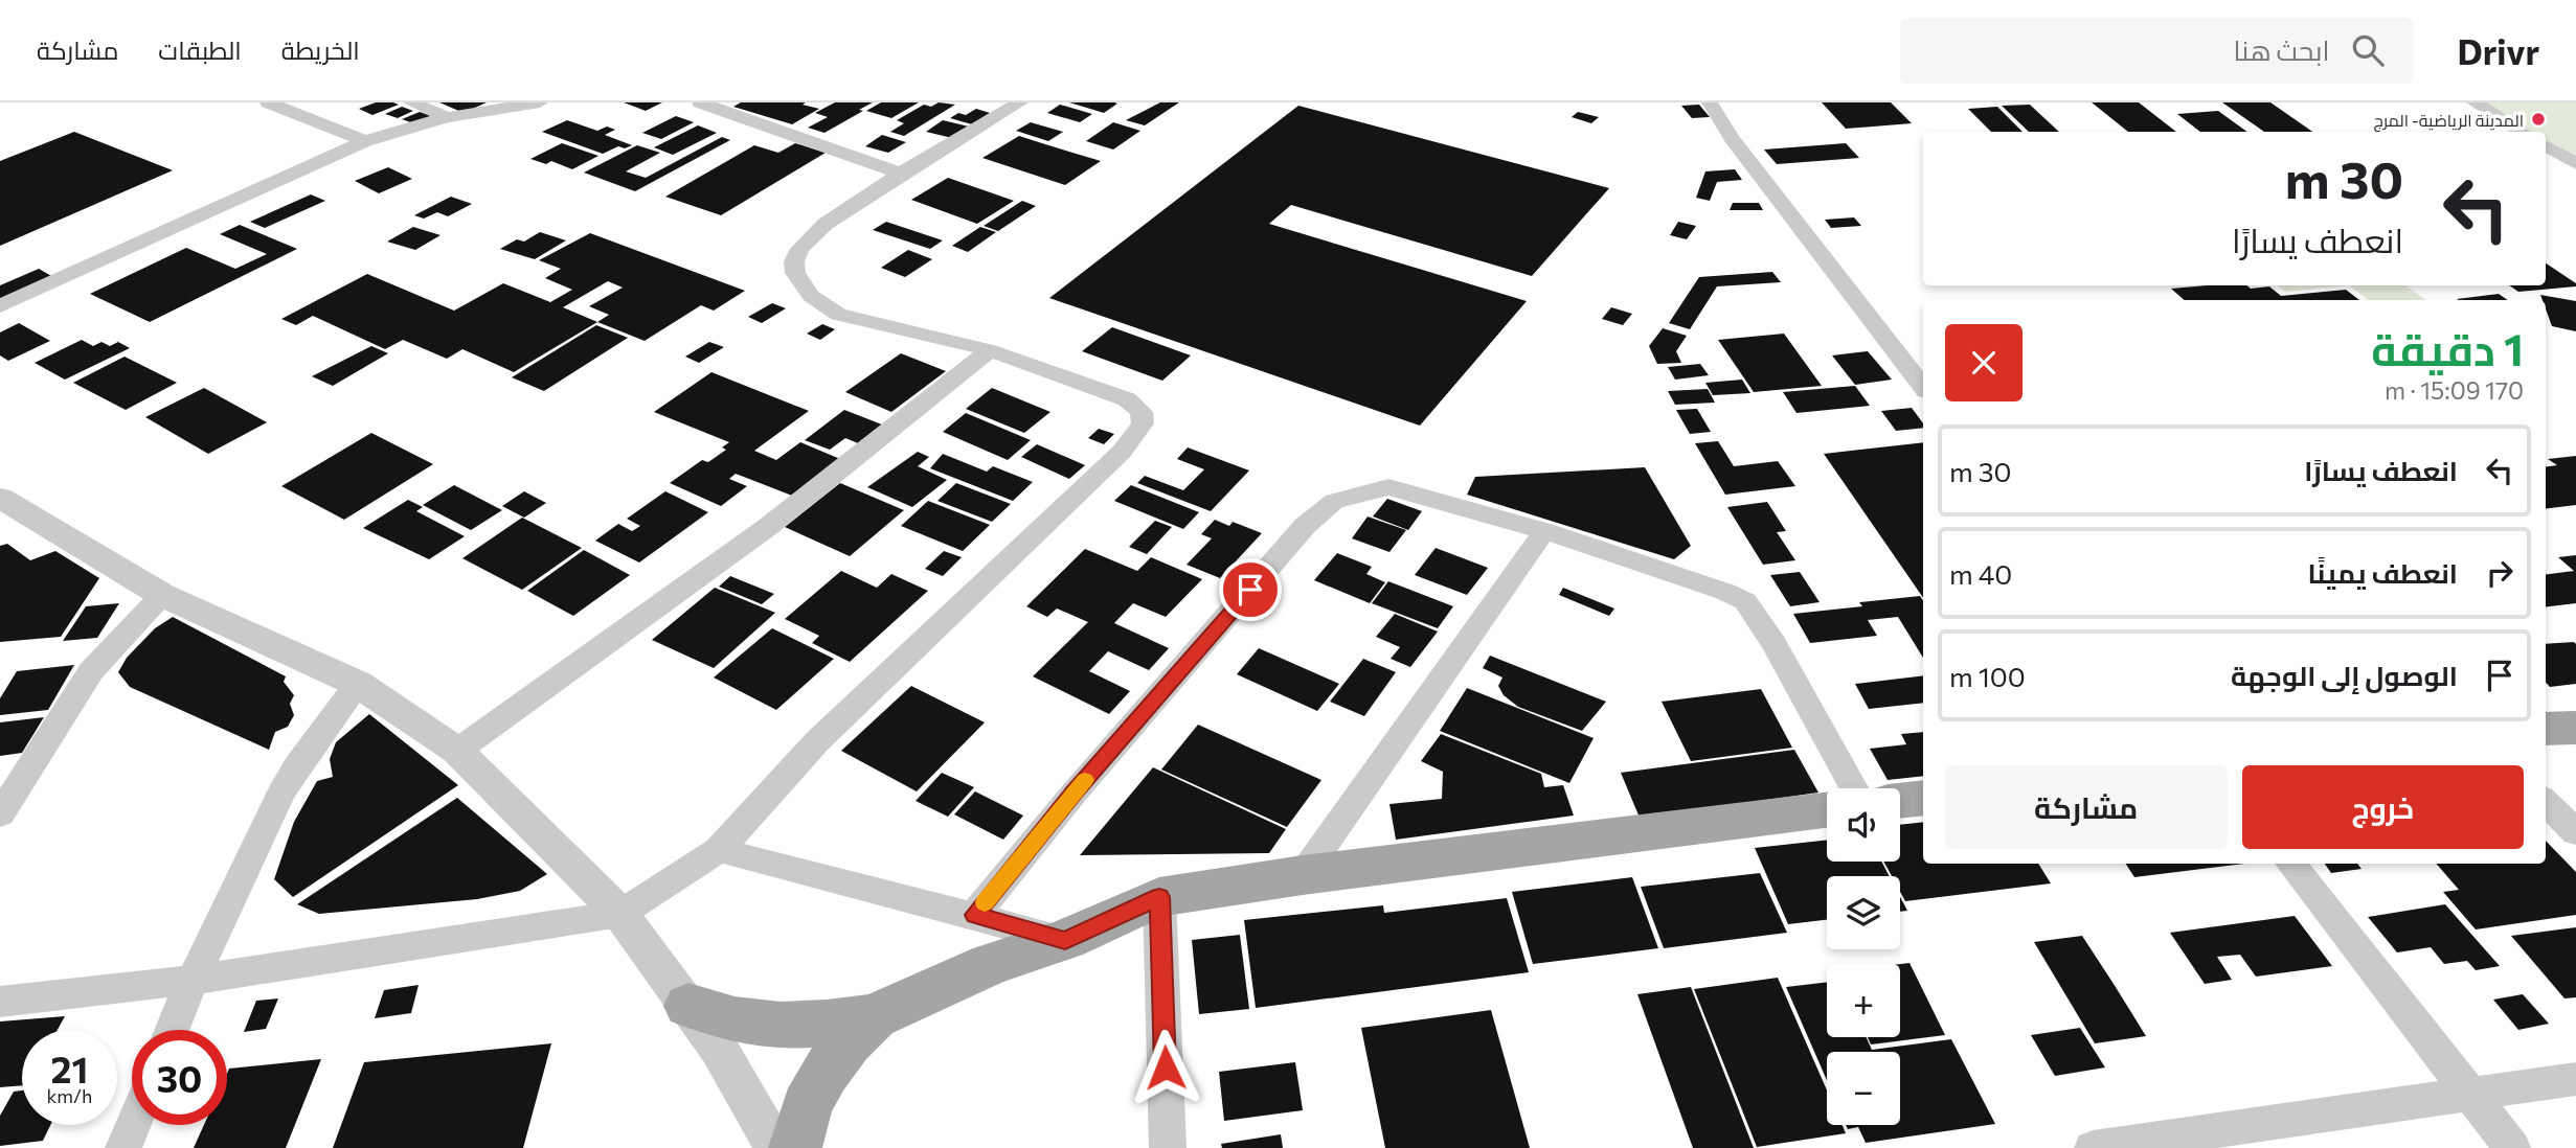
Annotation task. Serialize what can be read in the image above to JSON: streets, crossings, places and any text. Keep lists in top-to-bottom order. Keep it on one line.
{"places":["المدينة الرياضية- المرج"],"page":{"header":"Drivr","search":"ابحث هنا","nav":["الخريطة","الطبقات","مشاركة"],"turn":["30 m","انعطف يسارًا"],"heading":["1 دقيقة","170 m · 15:09"],"list":[{"name":"انعطف يسارًا","value":"30 m"},{"name":"انعطف يمينًا","value":"40 m"},{"name":"الوصول إلى الوجهة","value":"100 m"}],"buttons":["خروج","مشاركة"],"map_buttons":["+","−"],"speed":"21 km/h","limit":"30"}}
